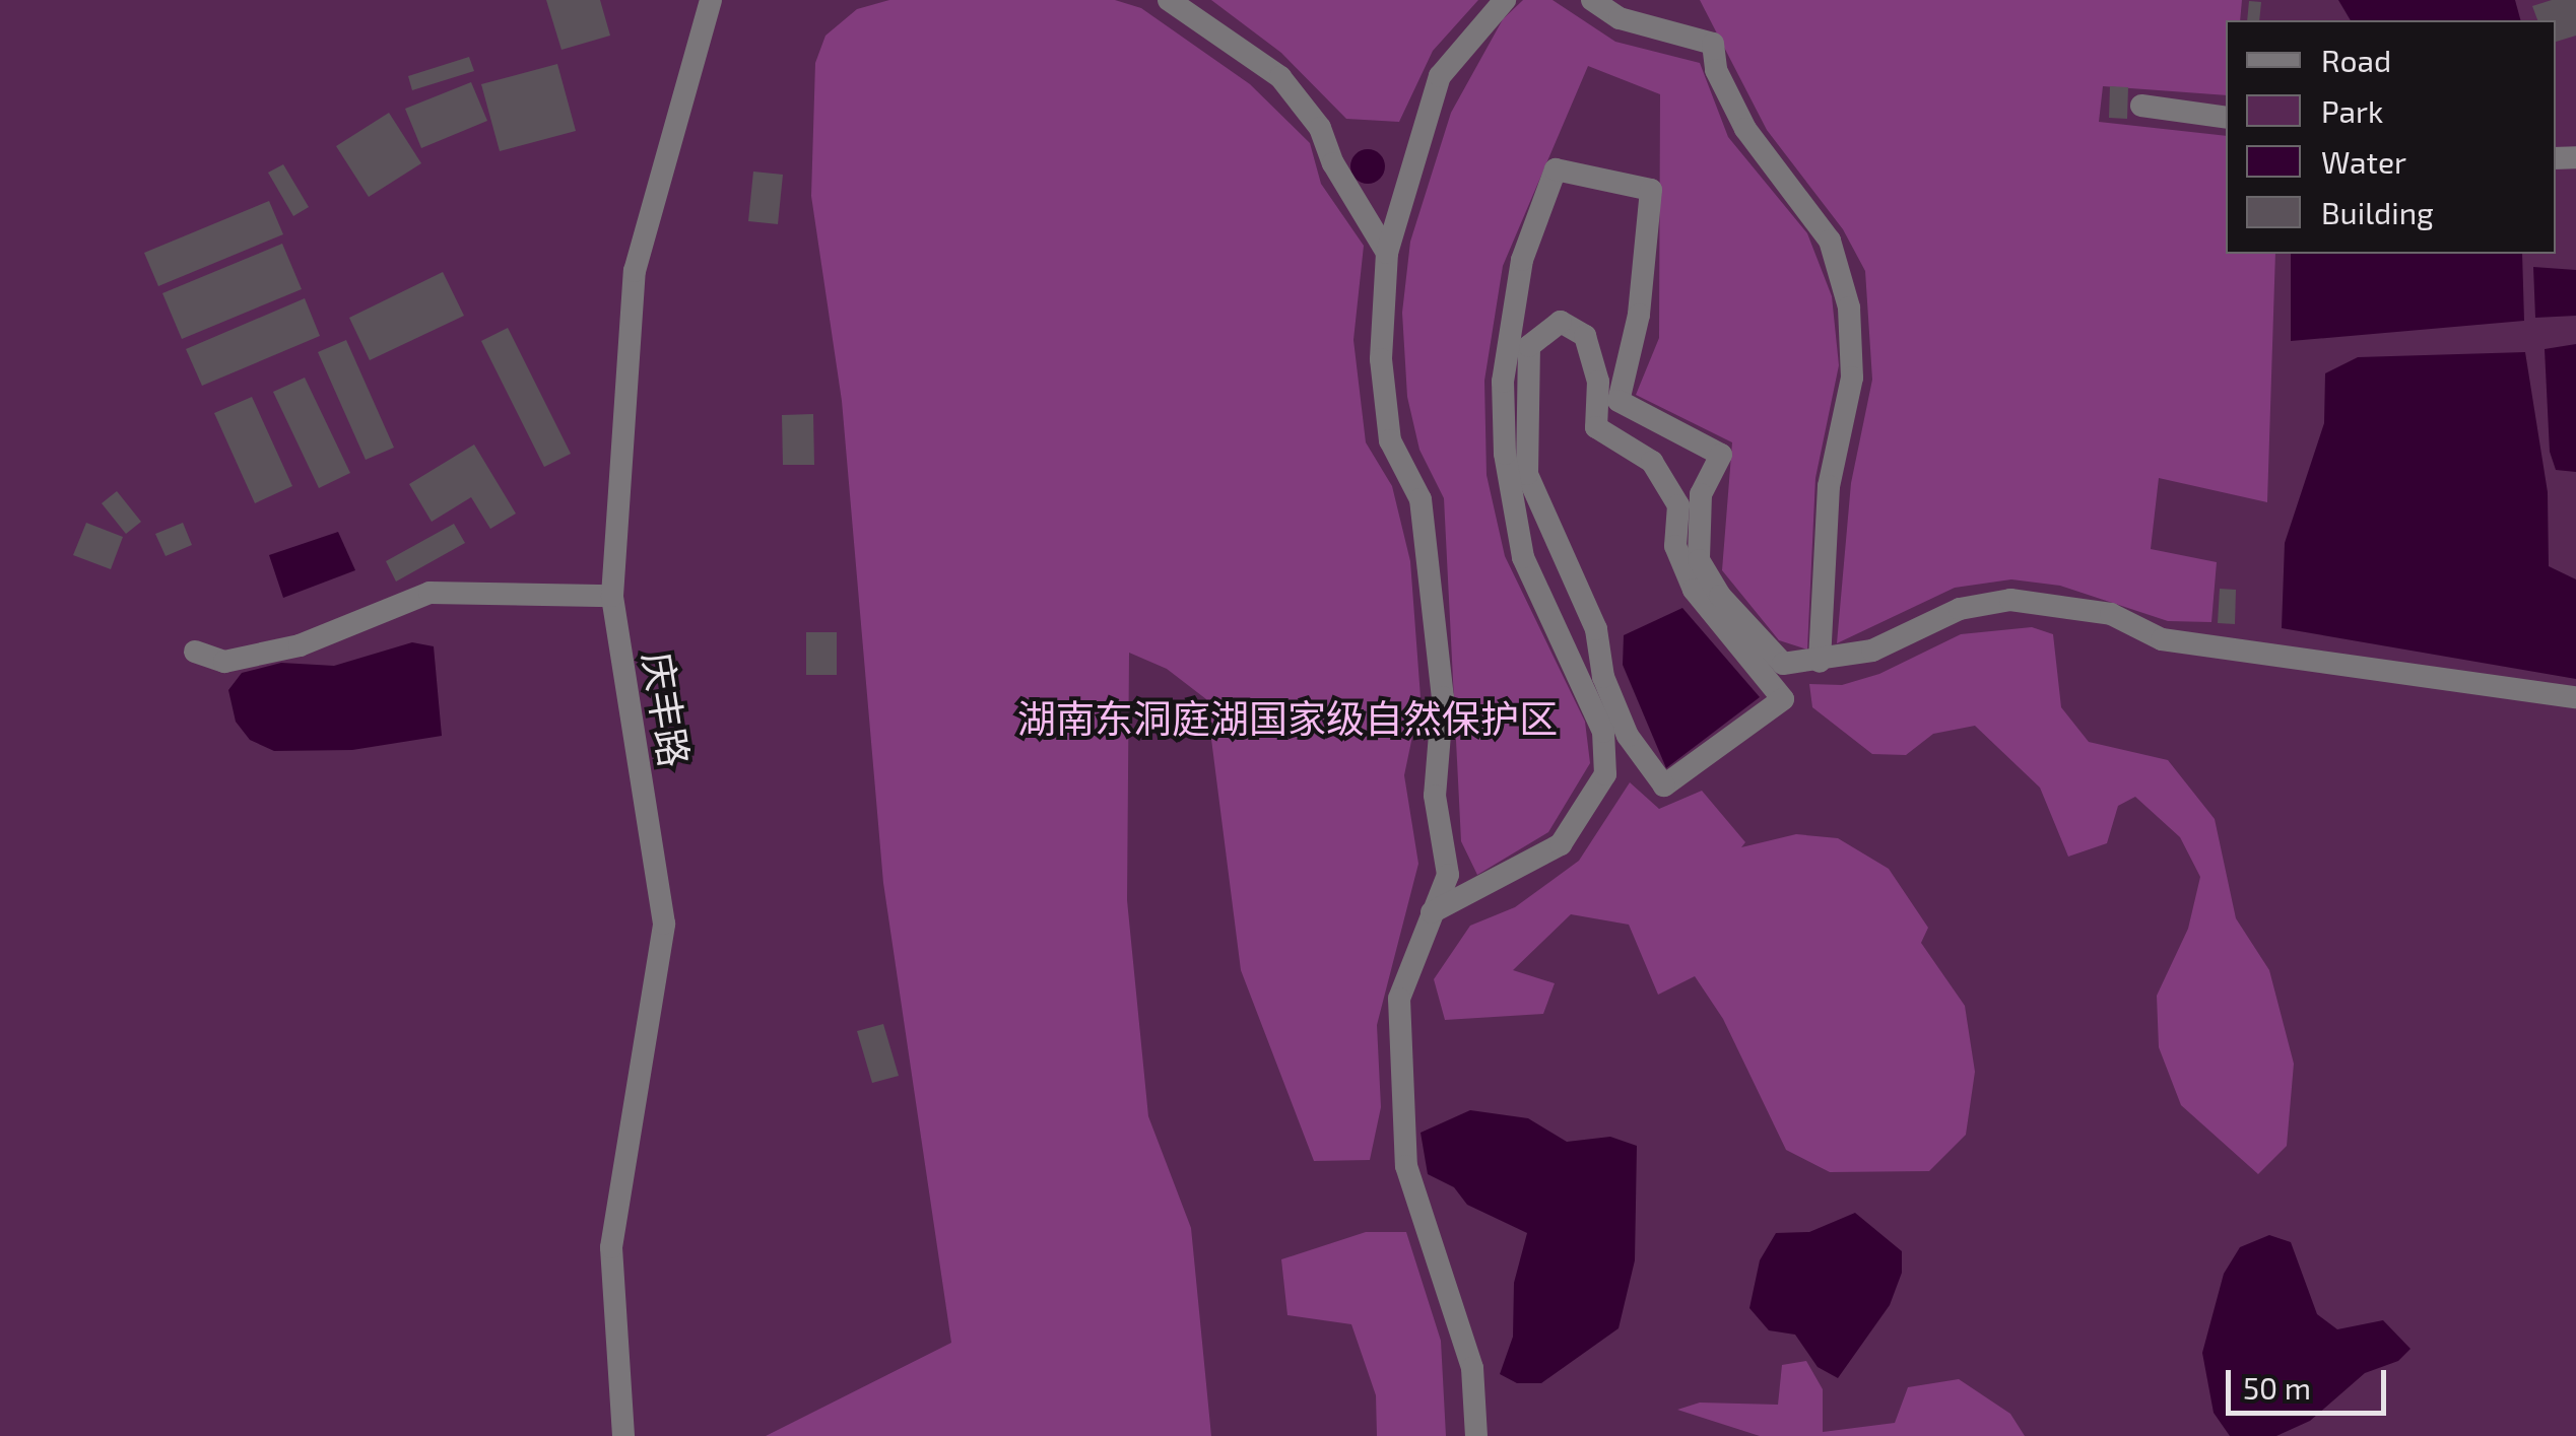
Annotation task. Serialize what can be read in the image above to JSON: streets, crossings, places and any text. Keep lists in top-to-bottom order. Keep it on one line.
{"streets":{"street":["庆丰路"]},"parks":["湖南东洞庭湖国家级自然保护区"],"legend":["Road","Park","Water","Building"],"scale_bar":"50 m"}
